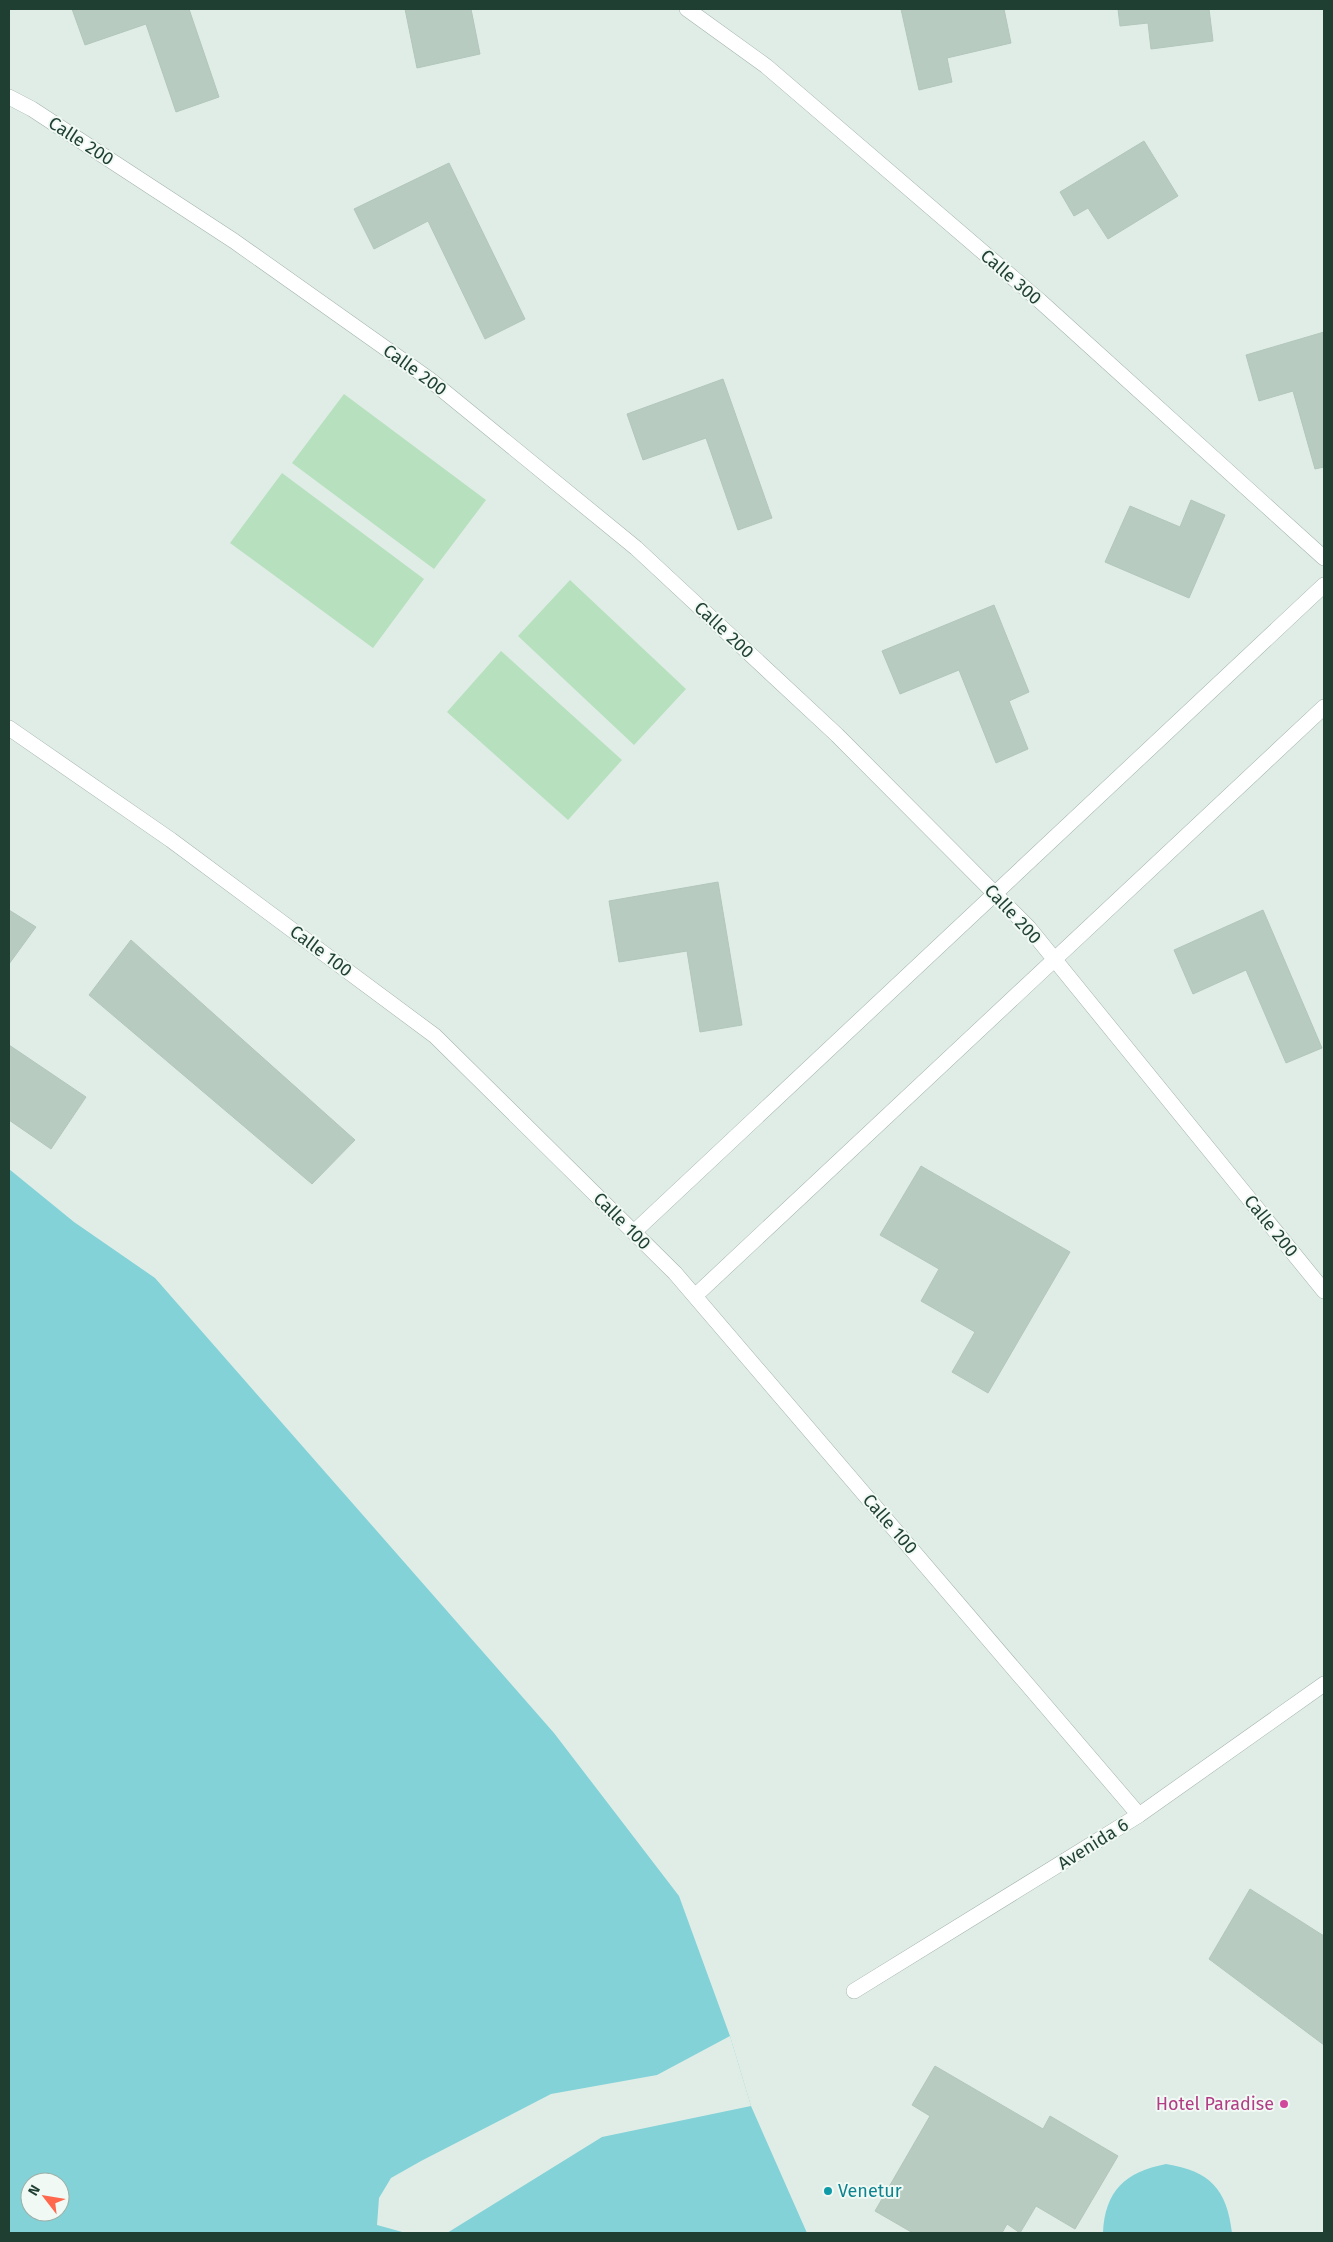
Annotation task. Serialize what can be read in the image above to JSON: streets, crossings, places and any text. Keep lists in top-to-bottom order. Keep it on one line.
{"streets":{"street":["Calle 200","Calle 300","Calle 100","Avenida 6"]},"crossings":[["Calle 100","Avenida 6"]],"places":["Hotel Paradise","Venetur"],"north":"top left"}
